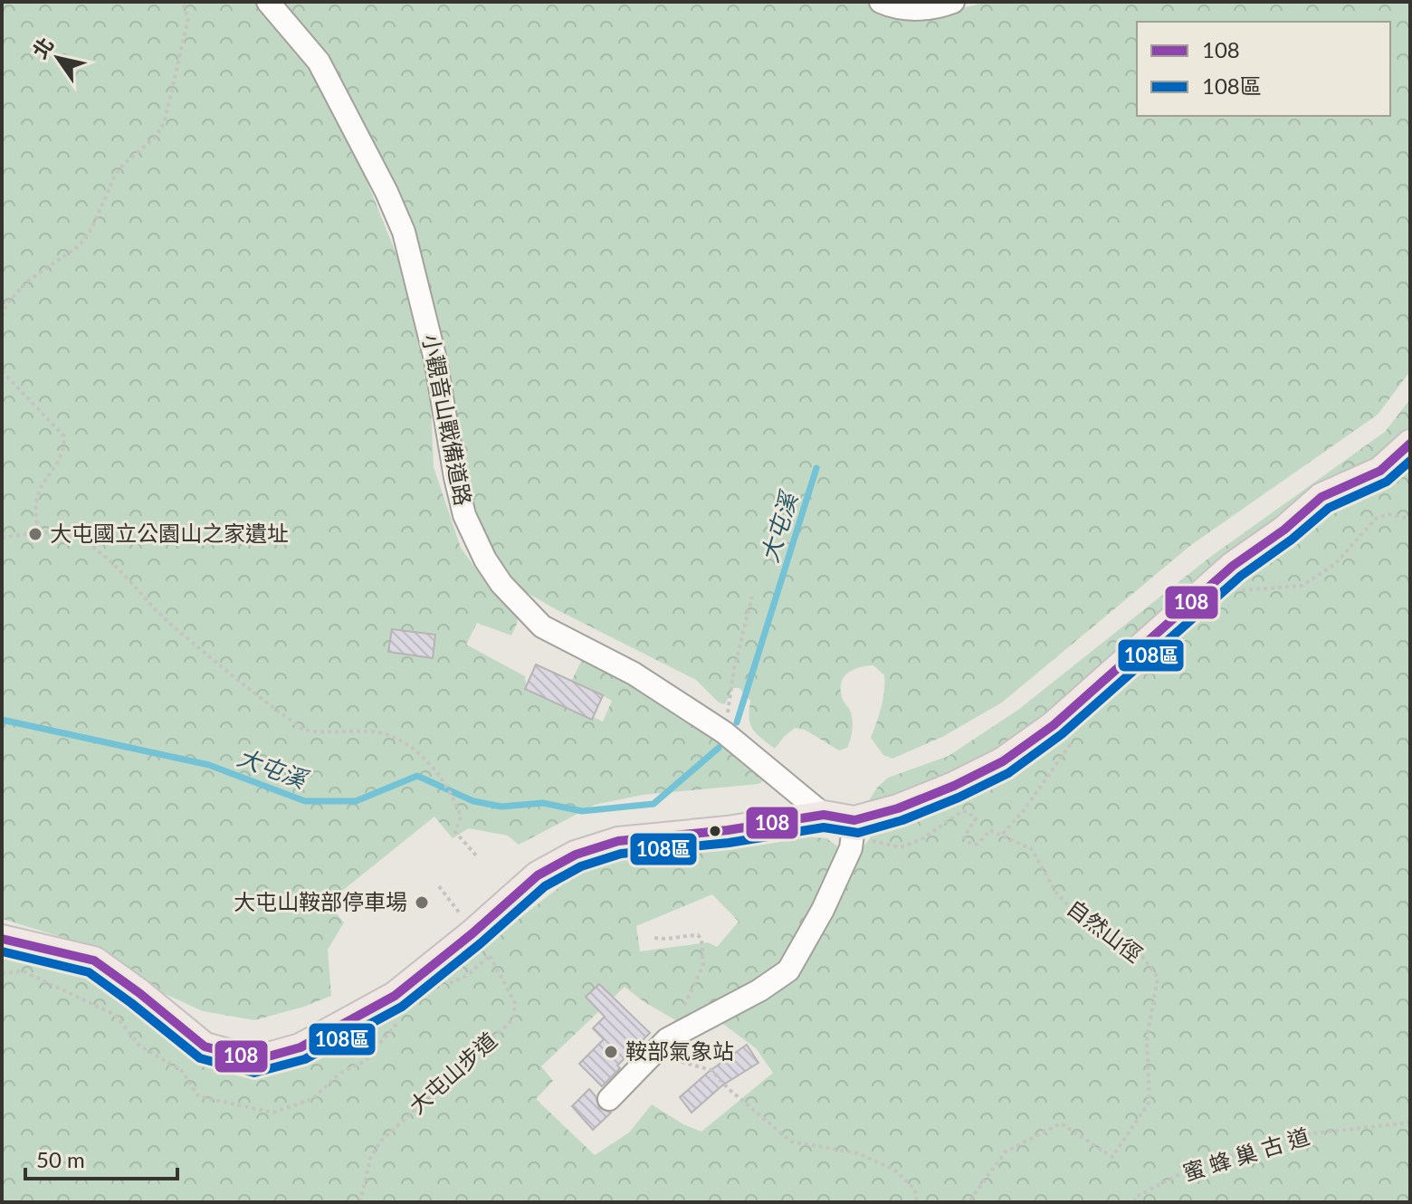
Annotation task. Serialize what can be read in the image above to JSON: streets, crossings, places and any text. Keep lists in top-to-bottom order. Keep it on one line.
{"streets":{"street":["小觀音山戰備道路"],"path":["自然山徑","大屯山步道","蜜 蜂 巢 古 道"]},"water":["大屯溪"],"places":["大屯國立公園山之家遺址","大屯山鞍部停車場","鞍部氣象站"],"lines":["transit line 108","transit line 108區"],"legend":["108","108區"],"scale_bar":"50 m","north":"top left"}
